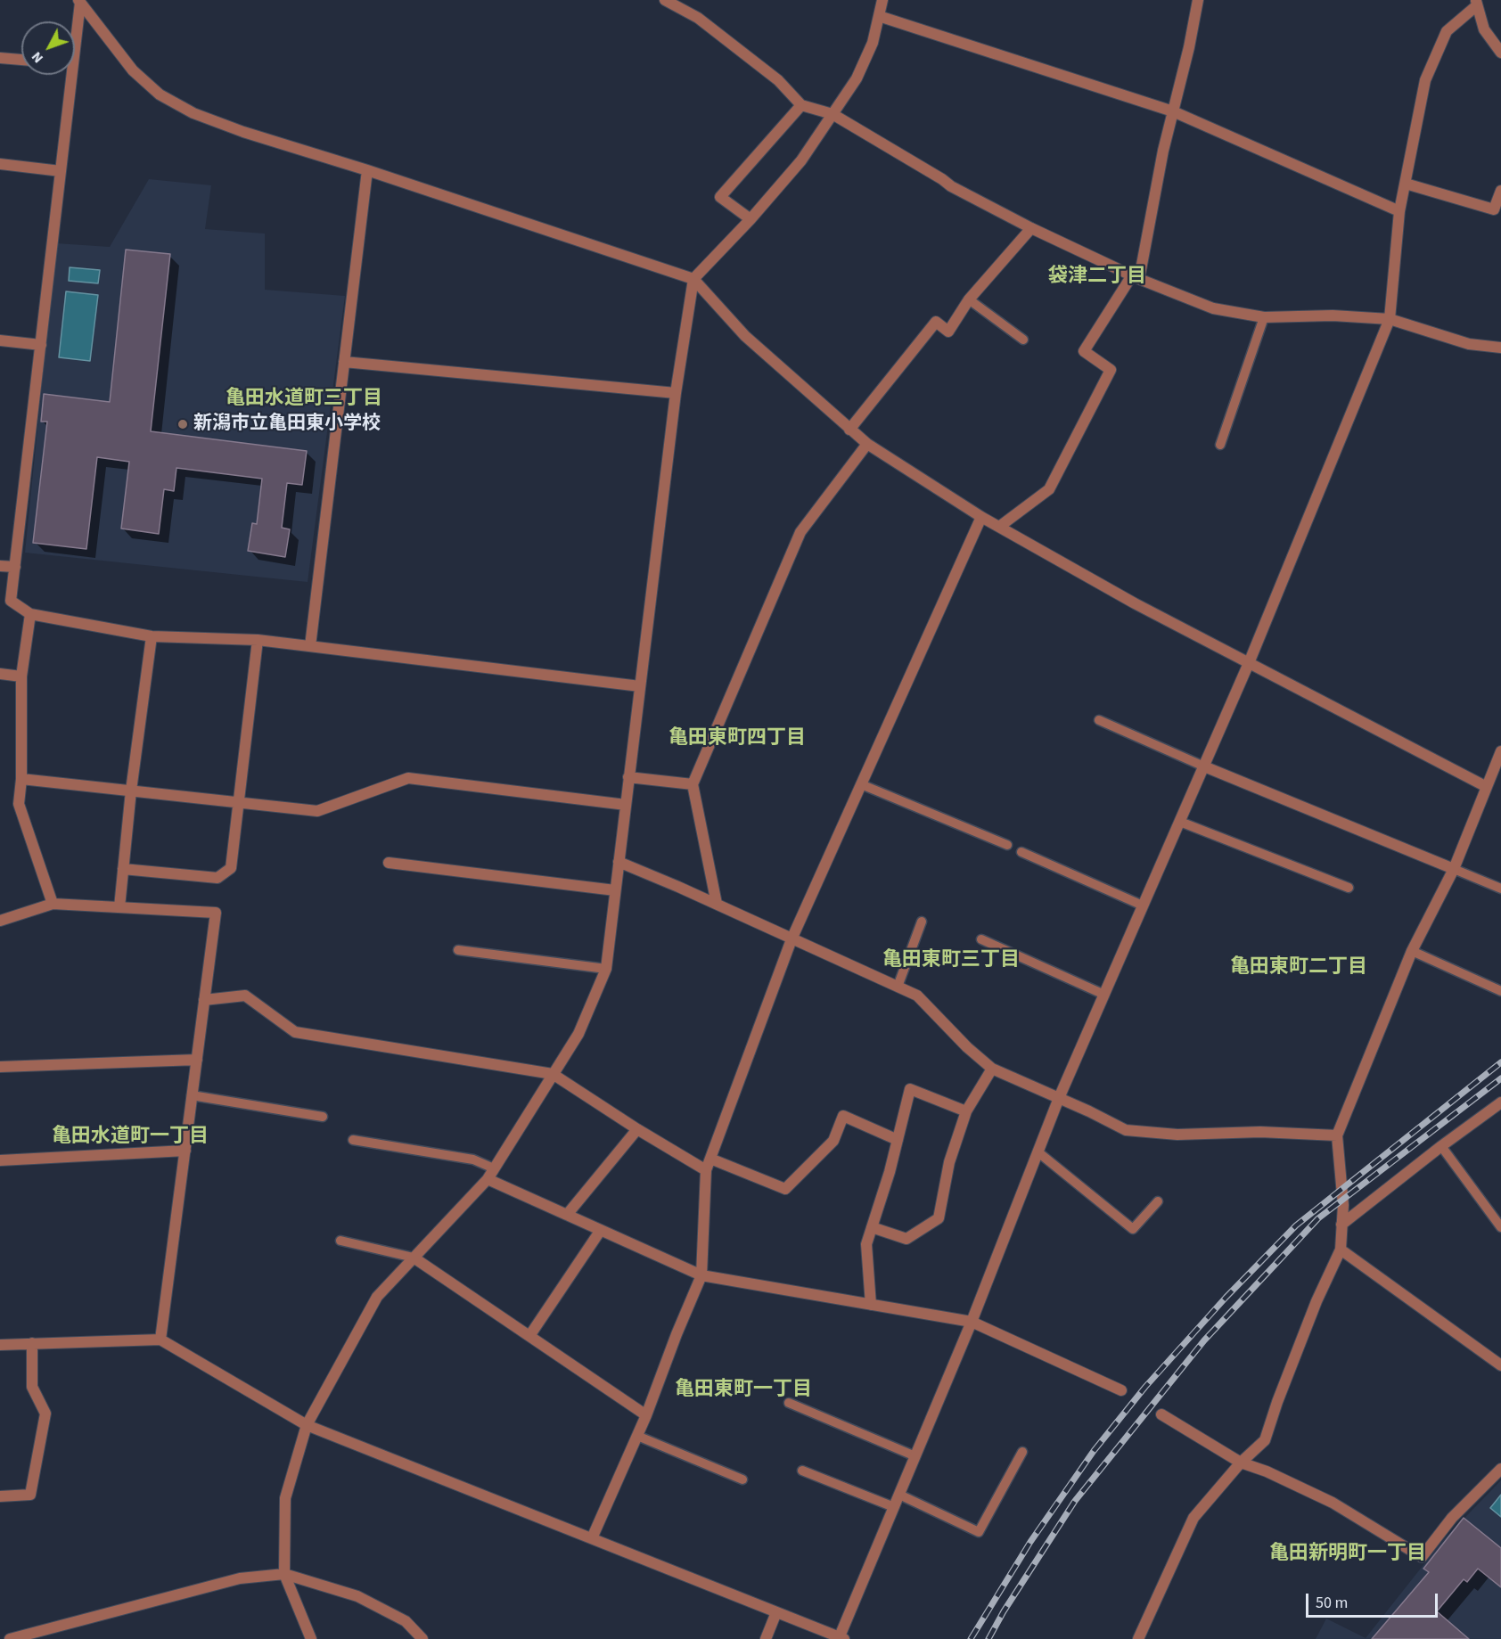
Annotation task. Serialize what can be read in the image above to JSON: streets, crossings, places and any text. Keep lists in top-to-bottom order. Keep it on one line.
{"districts":["袋津二丁目","亀田水道町三丁目","亀田東町四丁目","亀田東町三丁目","亀田東町二丁目","亀田水道町一丁目","亀田東町一丁目","亀田新明町一丁目"],"places":["新潟市立亀田東小学校"],"scale_bar":"50 m","north":"bottom left"}
